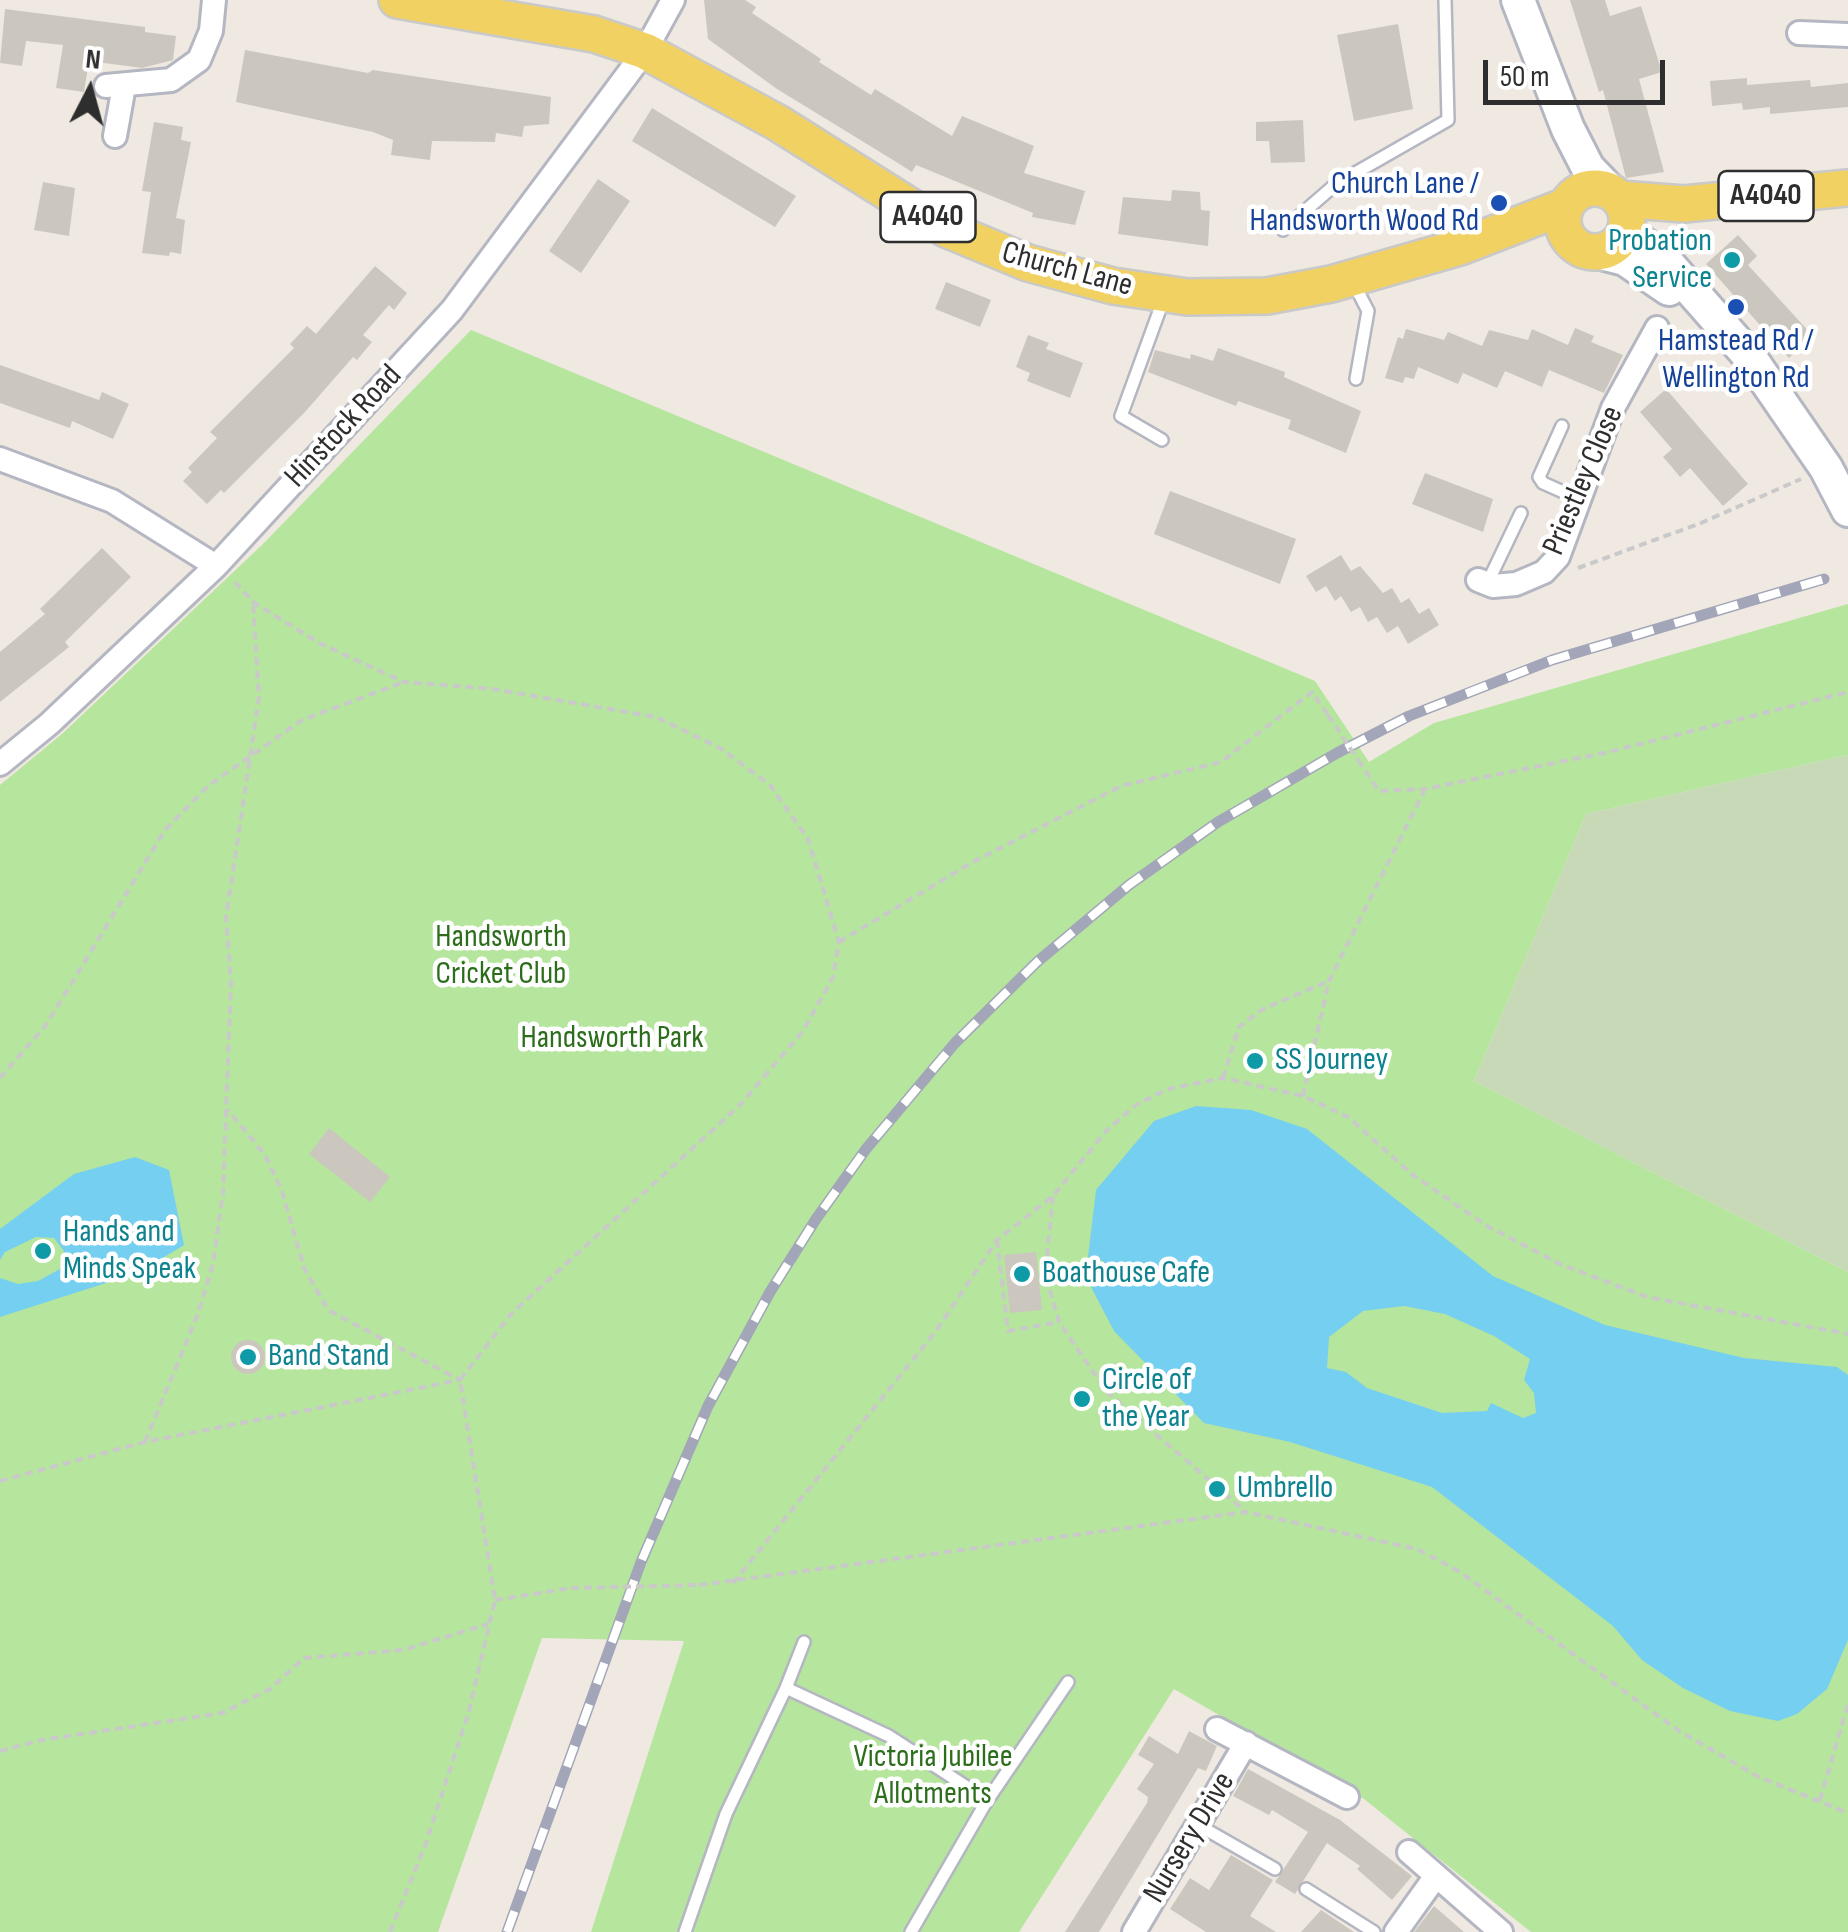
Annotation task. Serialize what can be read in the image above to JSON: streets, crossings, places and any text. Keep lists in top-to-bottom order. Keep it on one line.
{"streets":{"main road":["A4040","Church Lane"],"street":["Hinstock Road","Priestley Close","Nursery Drive"]},"crossings":[["A4040","Church Lane"],["Church Lane","Hinstock Road"]],"parks":["Handsworth Cricket Club","Handsworth Park","Victoria Jubilee Allotments"],"places":["Church Lane / Handsworth Wood Rd","Probation Service","Hamstead Rd / Wellington Rd","SS Journey","Hands and Minds Speak","Boathouse Cafe","Band Stand","Circle of the Year","Umbrello"],"scale_bar":"50 m","north":"top"}
